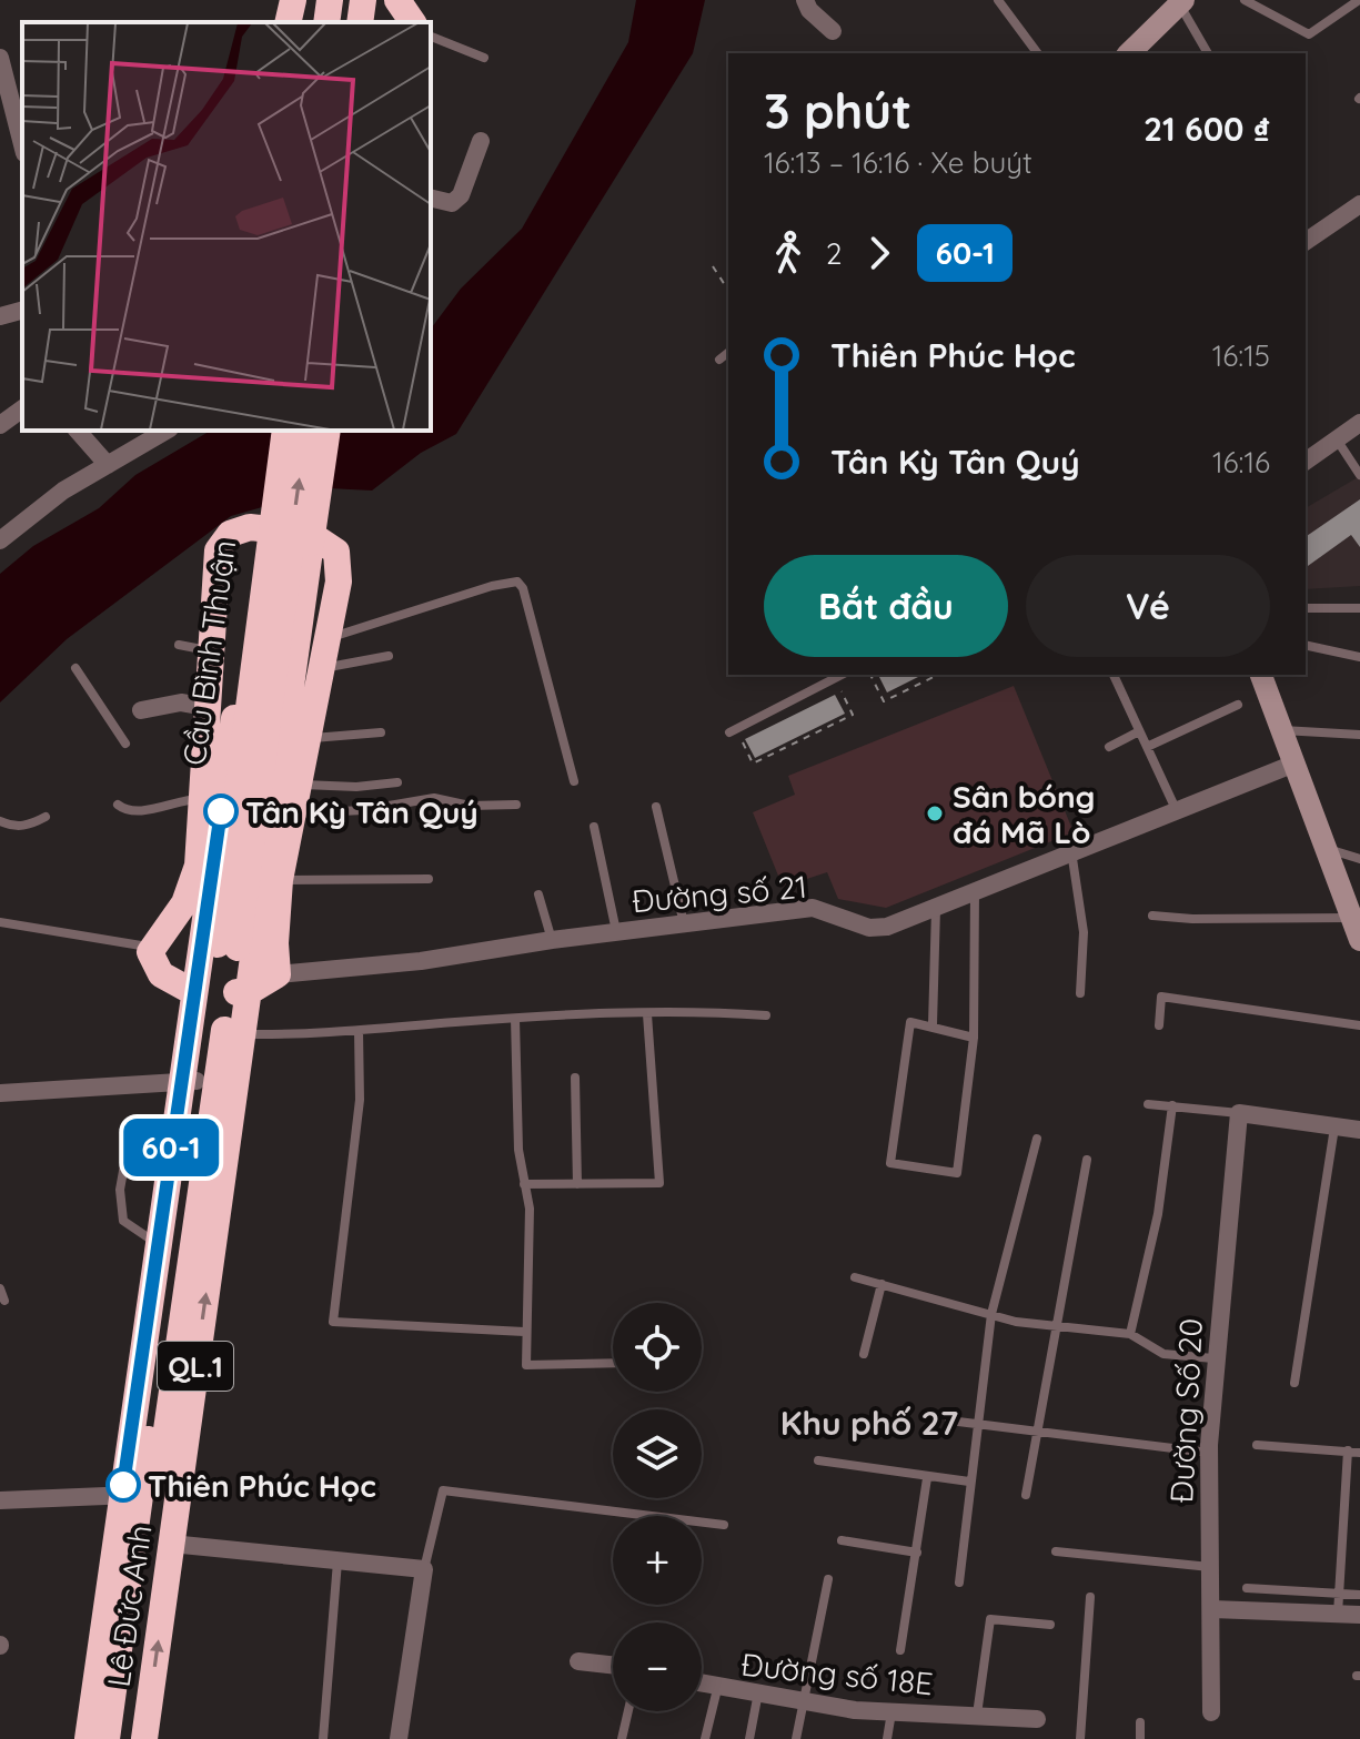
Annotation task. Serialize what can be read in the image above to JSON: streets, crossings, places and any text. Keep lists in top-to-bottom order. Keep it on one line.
{"streets":{"highway":["Cầu Bình Thuận","QL.1","Lê Đức Anh"],"street":["Đường số 21","Đường Số 20","Đường số 18E"]},"crossings":[["Cầu Bình Thuận","QL.1"],["Cầu Bình Thuận","Lê Đức Anh"],["QL.1","Lê Đức Anh"]],"districts":["Khu phố 27"],"places":["Tân Kỳ Tân Quý","Sân bóng đá Mã Lò","Thiên Phúc Học"],"lines":["bus line 60-1"],"page":{"on_map":"60-1","heading":["3 phút","16:13 – 16:16 · Xe buýt","21 600 ₫"],"legs":["2","60-1"],"list":[{"name":"Thiên Phúc Học","value":"16:15"},{"name":"Tân Kỳ Tân Quý","value":"16:16"}],"buttons":["Bắt đầu","Vé"],"map_buttons":["+","−"]}}
